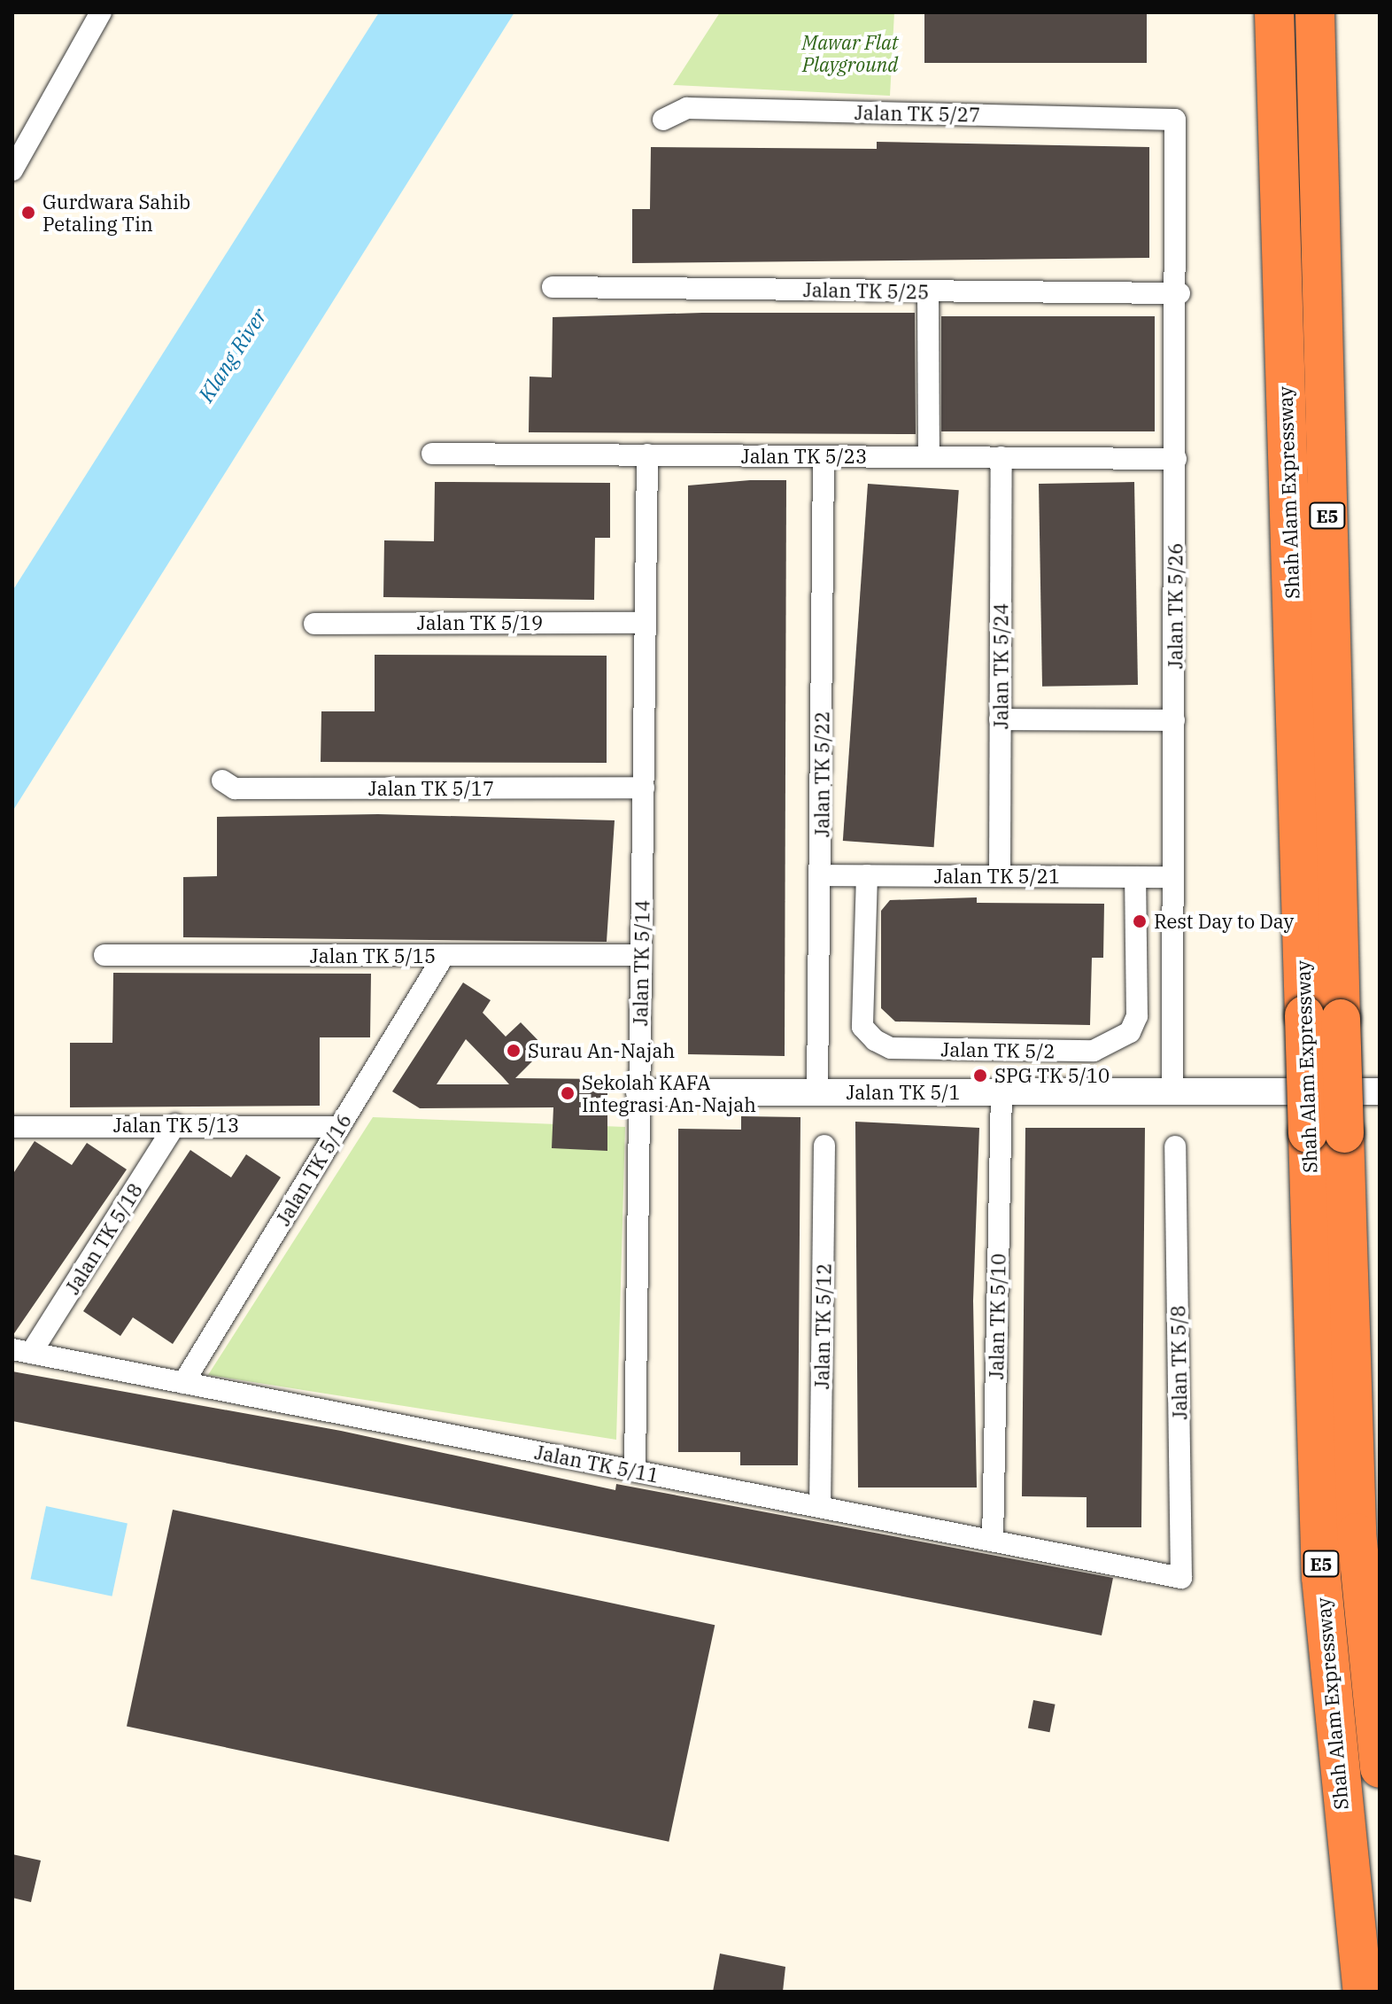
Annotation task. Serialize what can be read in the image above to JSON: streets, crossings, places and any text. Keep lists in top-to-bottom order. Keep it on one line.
{"streets":{"highway":["Shah Alam Expressway","E5"],"street":["Jalan TK 5/27","Jalan TK 5/25","Jalan TK 5/23","Jalan TK 5/26","Jalan TK 5/19","Jalan TK 5/24","Jalan TK 5/22","Jalan TK 5/17","Jalan TK 5/21","Jalan TK 5/15","Jalan TK 5/14","Jalan TK 5/2","Jalan TK 5/1","Jalan TK 5/13","Jalan TK 5/16","Jalan TK 5/18","Jalan TK 5/10","Jalan TK 5/12","Jalan TK 5/8","Jalan TK 5/11"]},"crossings":[["Jalan TK 5/27","Jalan TK 5/26"],["Jalan TK 5/25","Jalan TK 5/26"],["Jalan TK 5/23","Jalan TK 5/26"],["Jalan TK 5/23","Jalan TK 5/24"],["Jalan TK 5/23","Jalan TK 5/22"],["Jalan TK 5/23","Jalan TK 5/14"],["Jalan TK 5/26","Jalan TK 5/21"],["Jalan TK 5/26","Jalan TK 5/1"],["Jalan TK 5/19","Jalan TK 5/14"],["Jalan TK 5/24","Jalan TK 5/21"],["Jalan TK 5/22","Jalan TK 5/21"],["Jalan TK 5/22","Jalan TK 5/1"],["Jalan TK 5/17","Jalan TK 5/14"],["Jalan TK 5/21","Jalan TK 5/2"],["Jalan TK 5/15","Jalan TK 5/14"],["Jalan TK 5/15","Jalan TK 5/16"],["Jalan TK 5/14","Jalan TK 5/1"],["Jalan TK 5/14","Jalan TK 5/11"],["Jalan TK 5/1","Jalan TK 5/10"],["Jalan TK 5/13","Jalan TK 5/16"],["Jalan TK 5/13","Jalan TK 5/18"],["Jalan TK 5/16","Jalan TK 5/11"],["Jalan TK 5/18","Jalan TK 5/11"],["Jalan TK 5/10","Jalan TK 5/11"],["Jalan TK 5/12","Jalan TK 5/11"],["Jalan TK 5/8","Jalan TK 5/11"]],"water":["Klang River"],"parks":["Mawar Flat Playground"],"places":["Gurdwara Sahib Petaling Tin","Rest Day to Day","Surau An-Najah","SPG TK 5/10","Sekolah KAFA Integrasi An-Najah"]}
